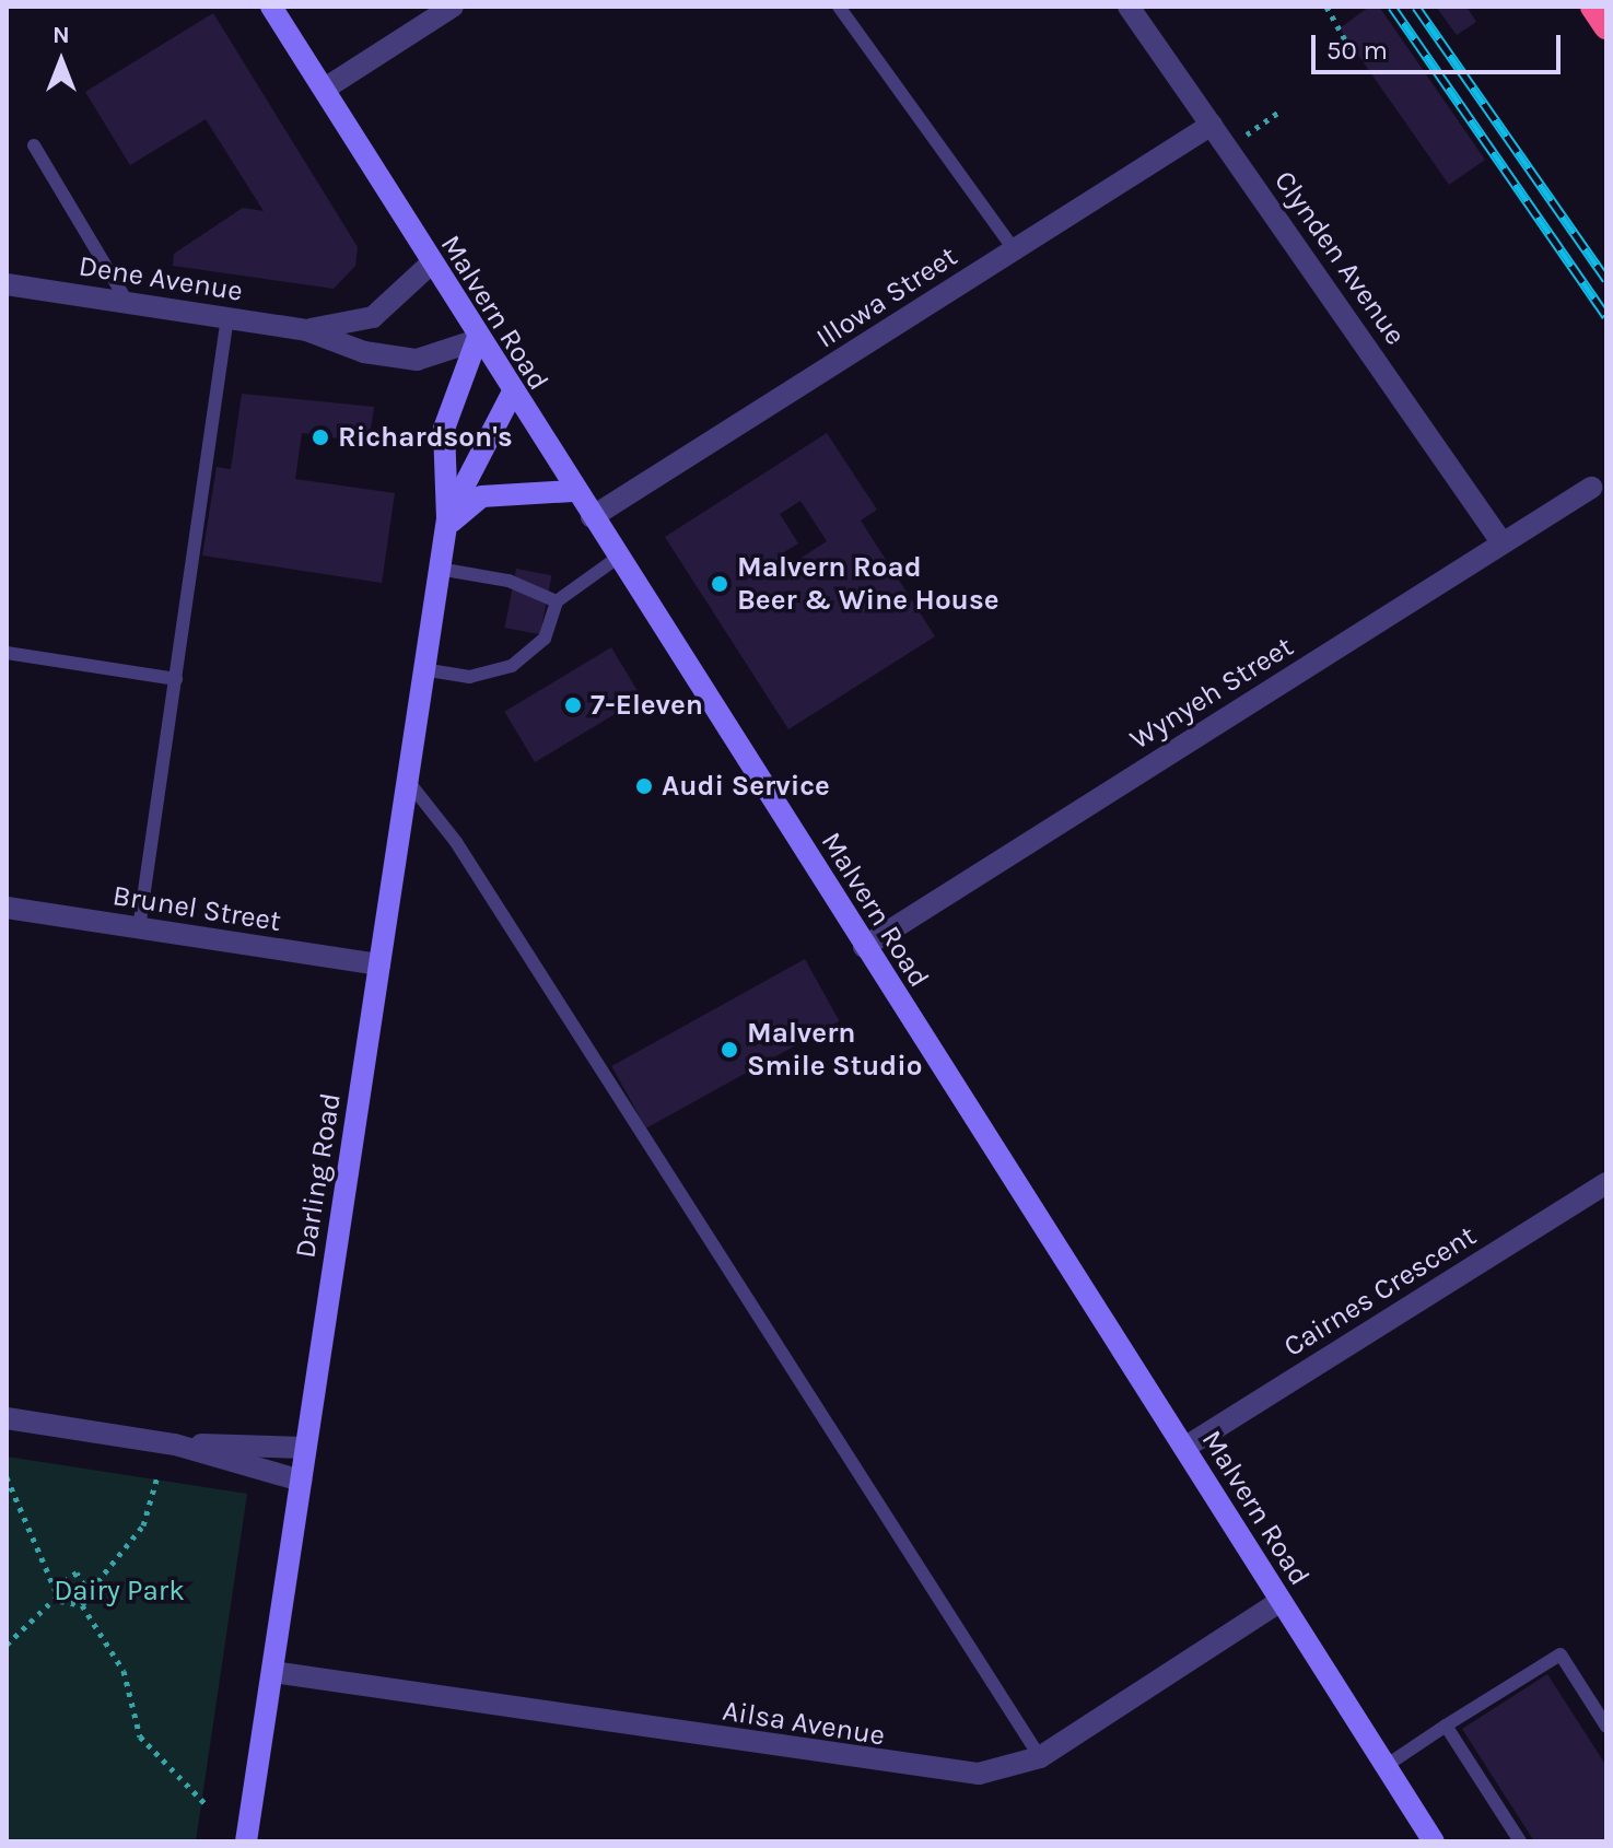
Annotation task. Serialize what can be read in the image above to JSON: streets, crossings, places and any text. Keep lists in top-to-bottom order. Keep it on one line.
{"streets":{"main road":["Malvern Road","Darling Road"],"street":["Clynden Avenue","Dene Avenue","Illowa Street","Wynyeh Street","Brunel Street","Cairnes Crescent","Ailsa Avenue"]},"crossings":[["Clynden Avenue","Illowa Street"],["Clynden Avenue","Wynyeh Street"],["Dene Avenue","Malvern Road"],["Dene Avenue","Darling Road"],["Illowa Street","Malvern Road"],["Malvern Road","Wynyeh Street"],["Malvern Road","Darling Road"],["Malvern Road","Cairnes Crescent"],["Malvern Road","Ailsa Avenue"],["Brunel Street","Darling Road"],["Darling Road","Ailsa Avenue"]],"parks":["Dairy Park"],"places":["Richardson's","Malvern Road Beer & Wine House","7-Eleven","Audi Service","Malvern Smile Studio"],"scale_bar":"50 m","north":"top"}
